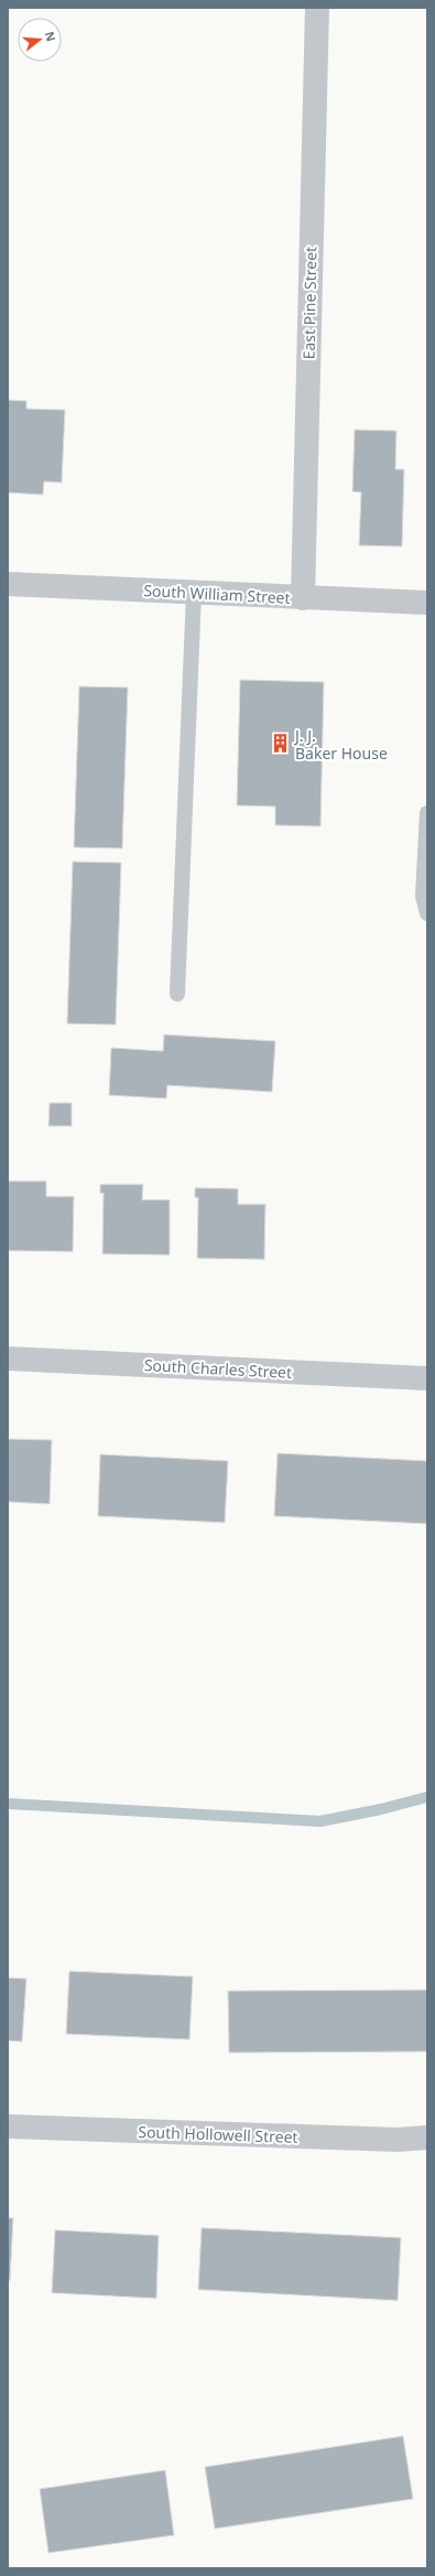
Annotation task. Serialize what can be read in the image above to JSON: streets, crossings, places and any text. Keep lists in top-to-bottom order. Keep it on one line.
{"streets":{"street":["East Pine Street","South William Street","South Charles Street","South Hollowell Street"]},"crossings":[["East Pine Street","South William Street"]],"places":{"building":["J. J. Baker House"]},"north":"right"}
